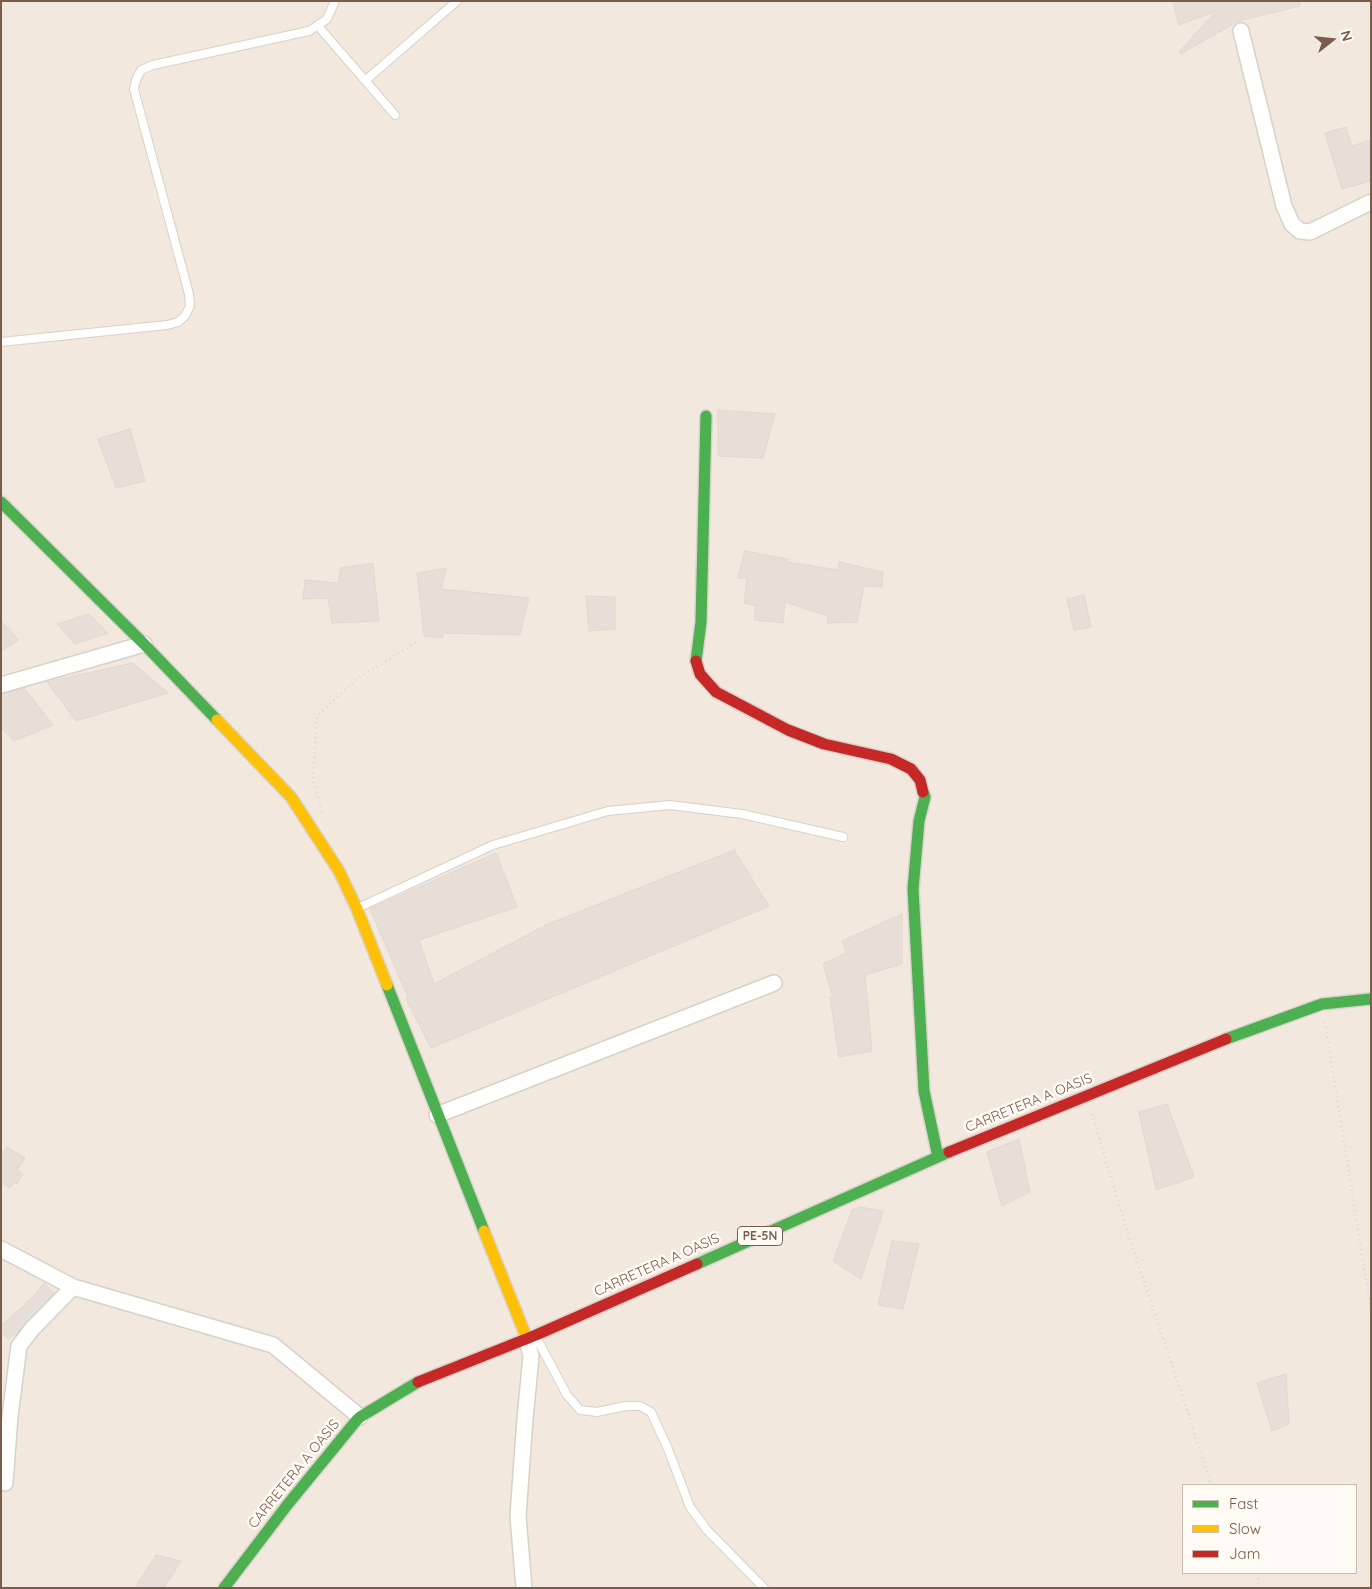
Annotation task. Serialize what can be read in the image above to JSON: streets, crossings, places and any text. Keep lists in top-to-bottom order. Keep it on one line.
{"streets":{"street":["CARRETERA A OASIS","PE-5N"]},"legend":["Fast","Slow","Jam"],"north":"right"}
